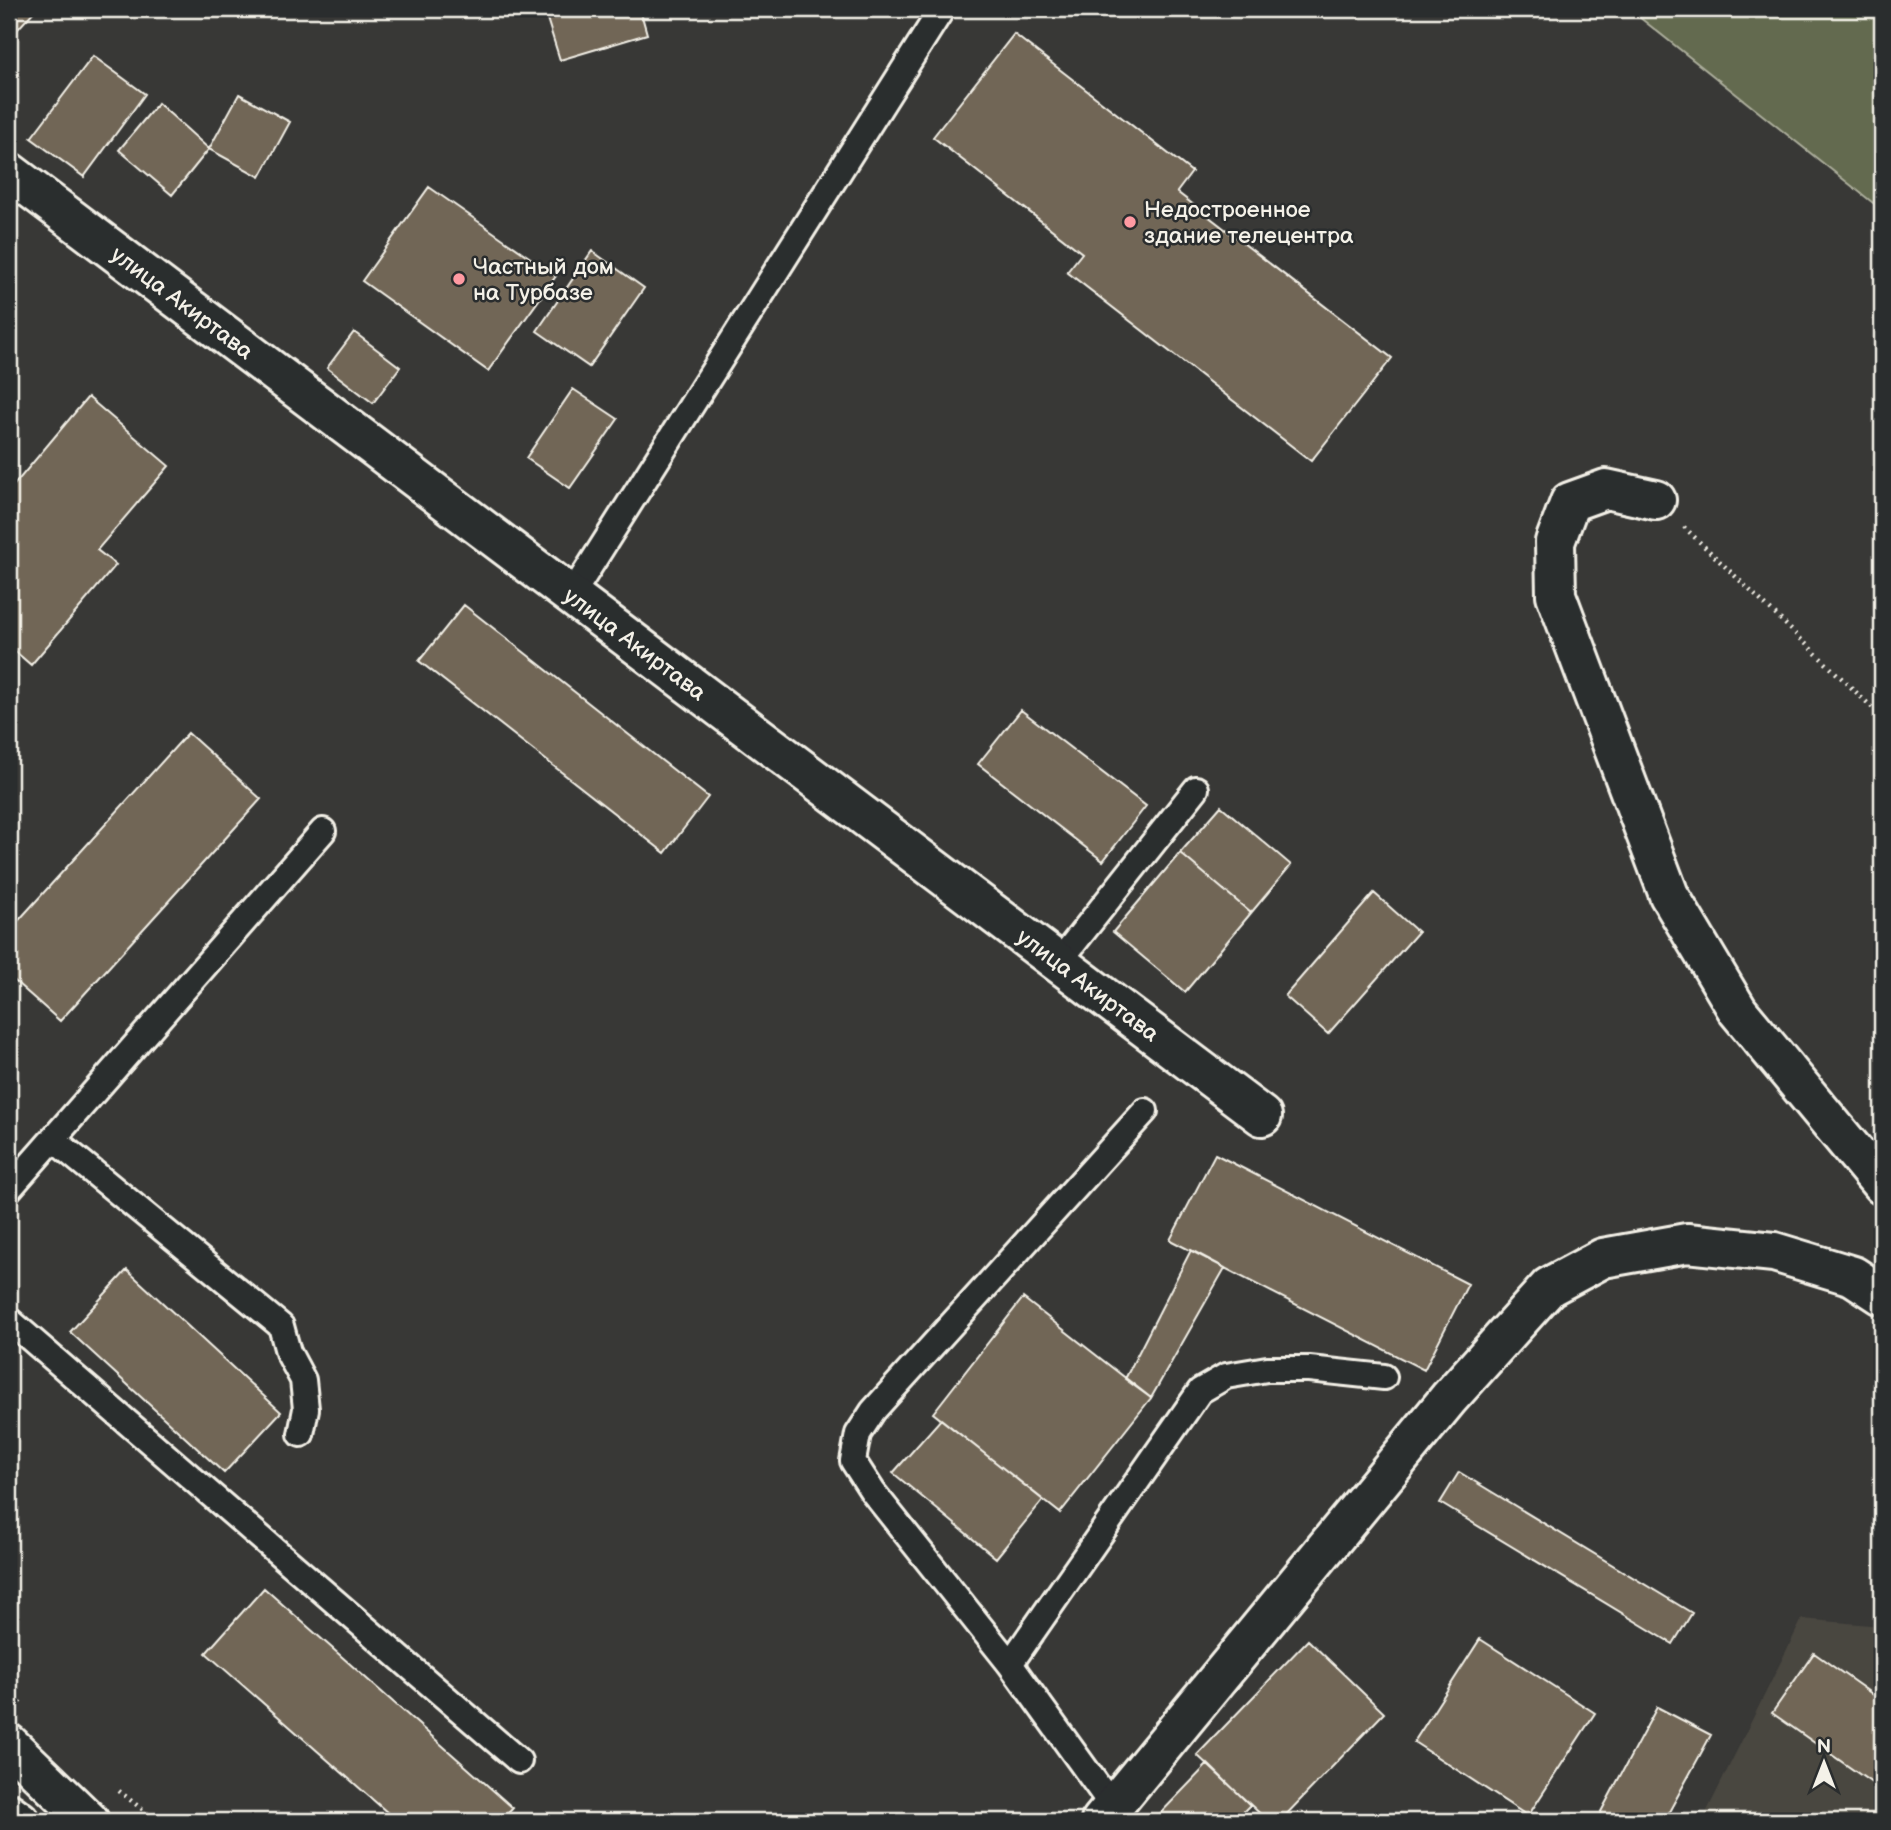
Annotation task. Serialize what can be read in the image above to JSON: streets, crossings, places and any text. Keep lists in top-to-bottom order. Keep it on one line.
{"streets":{"main road":["улица Акиртава"]},"places":["Недостроенное здание телецентра","Частный дом на Турбазе"],"north":"top"}
